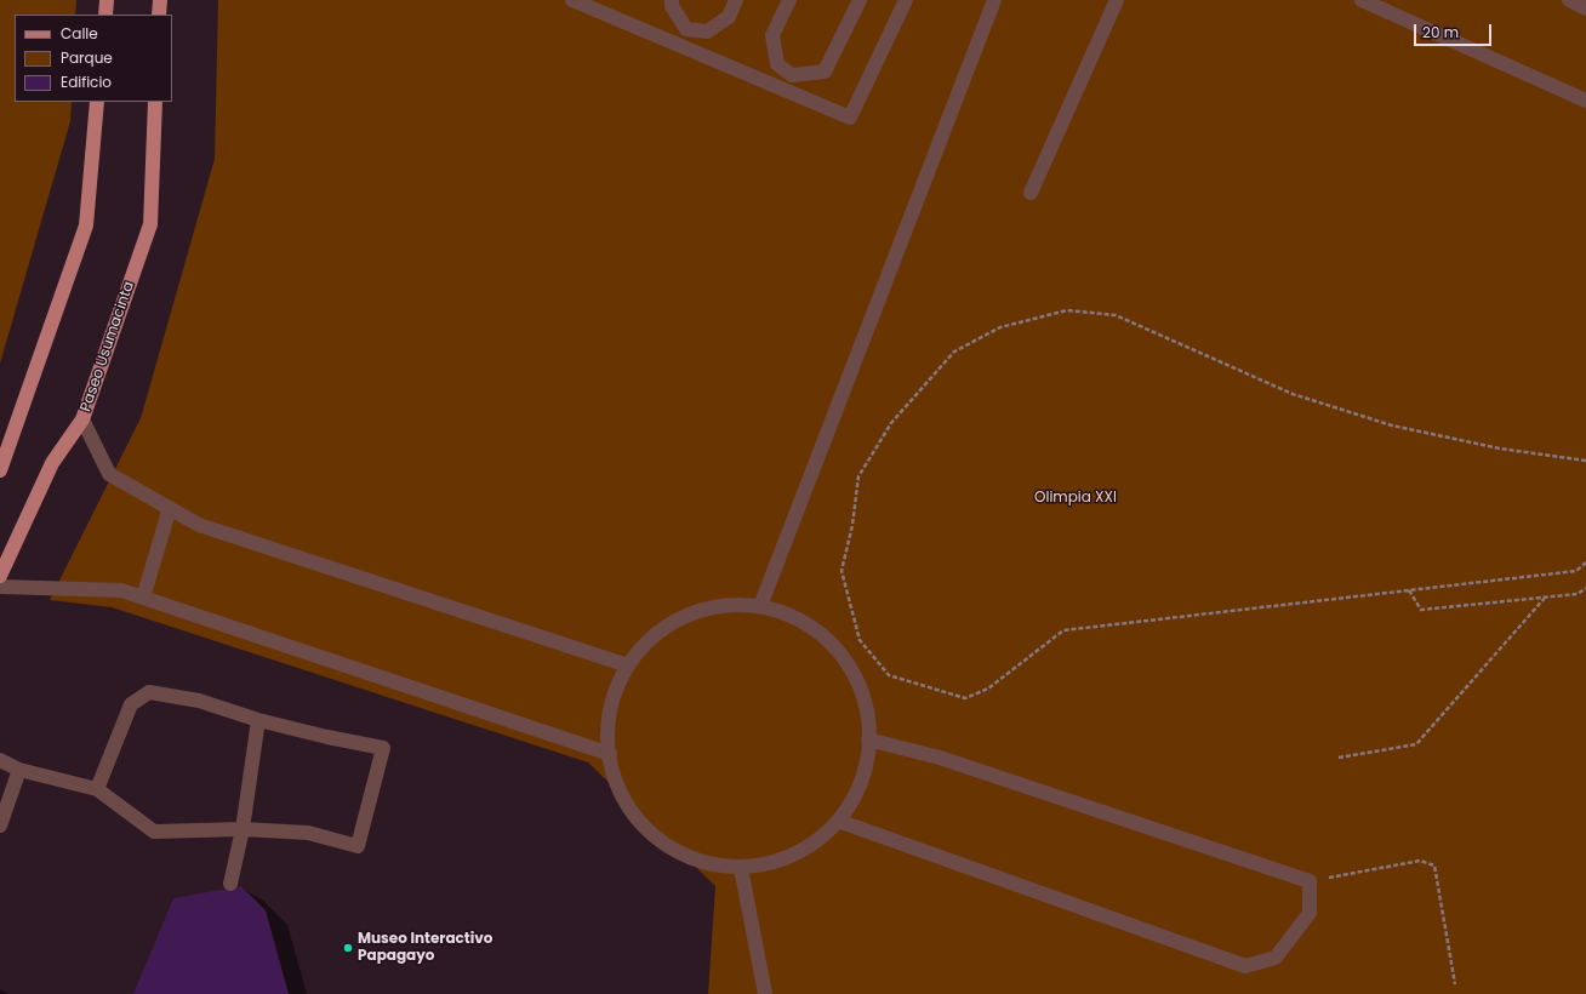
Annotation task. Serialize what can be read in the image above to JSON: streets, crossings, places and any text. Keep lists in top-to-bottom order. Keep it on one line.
{"streets":{"main road":["Paseo Usumacinta"]},"parks":["Olimpia XXI"],"places":["Museo Interactivo Papagayo"],"legend":["Calle","Parque","Edificio"],"scale_bar":"20 m"}
